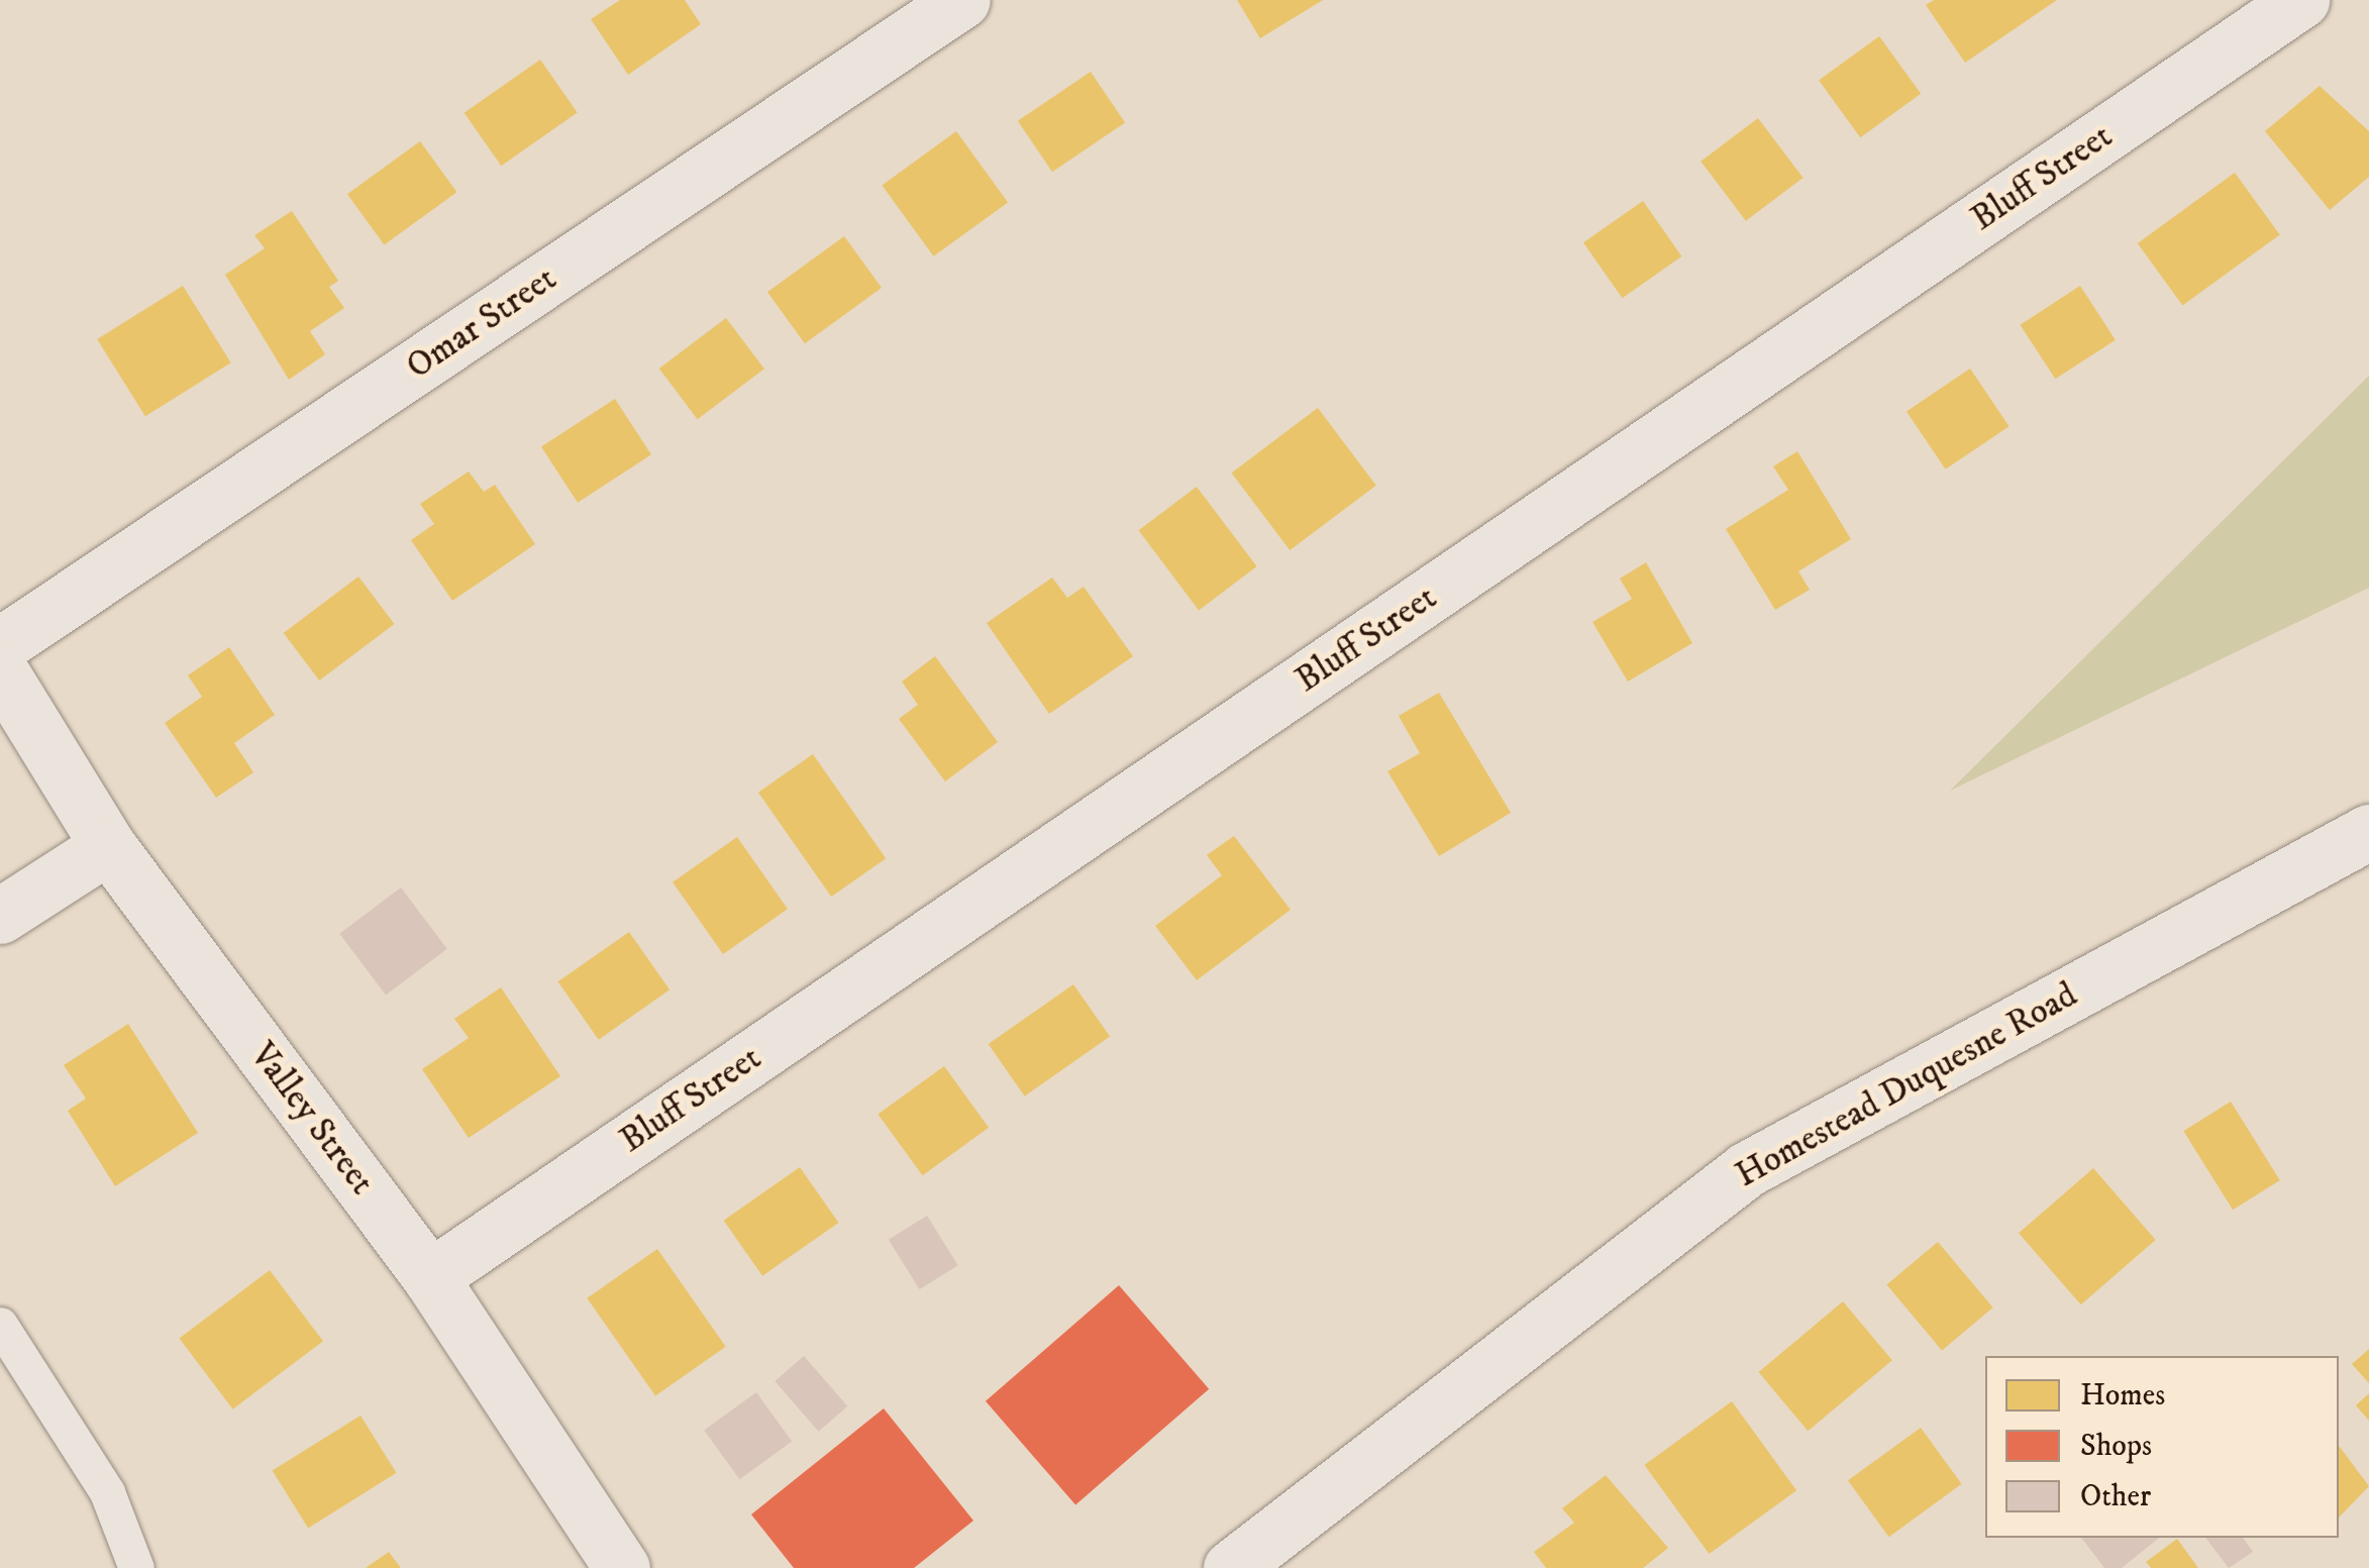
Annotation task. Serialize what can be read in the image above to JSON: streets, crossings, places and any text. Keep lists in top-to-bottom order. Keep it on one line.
{"streets":{"street":["Bluff Street","Omar Street","Homestead Duquesne Road","Valley Street"]},"crossings":[["Bluff Street","Valley Street"]],"legend":["Homes","Shops","Other"]}
